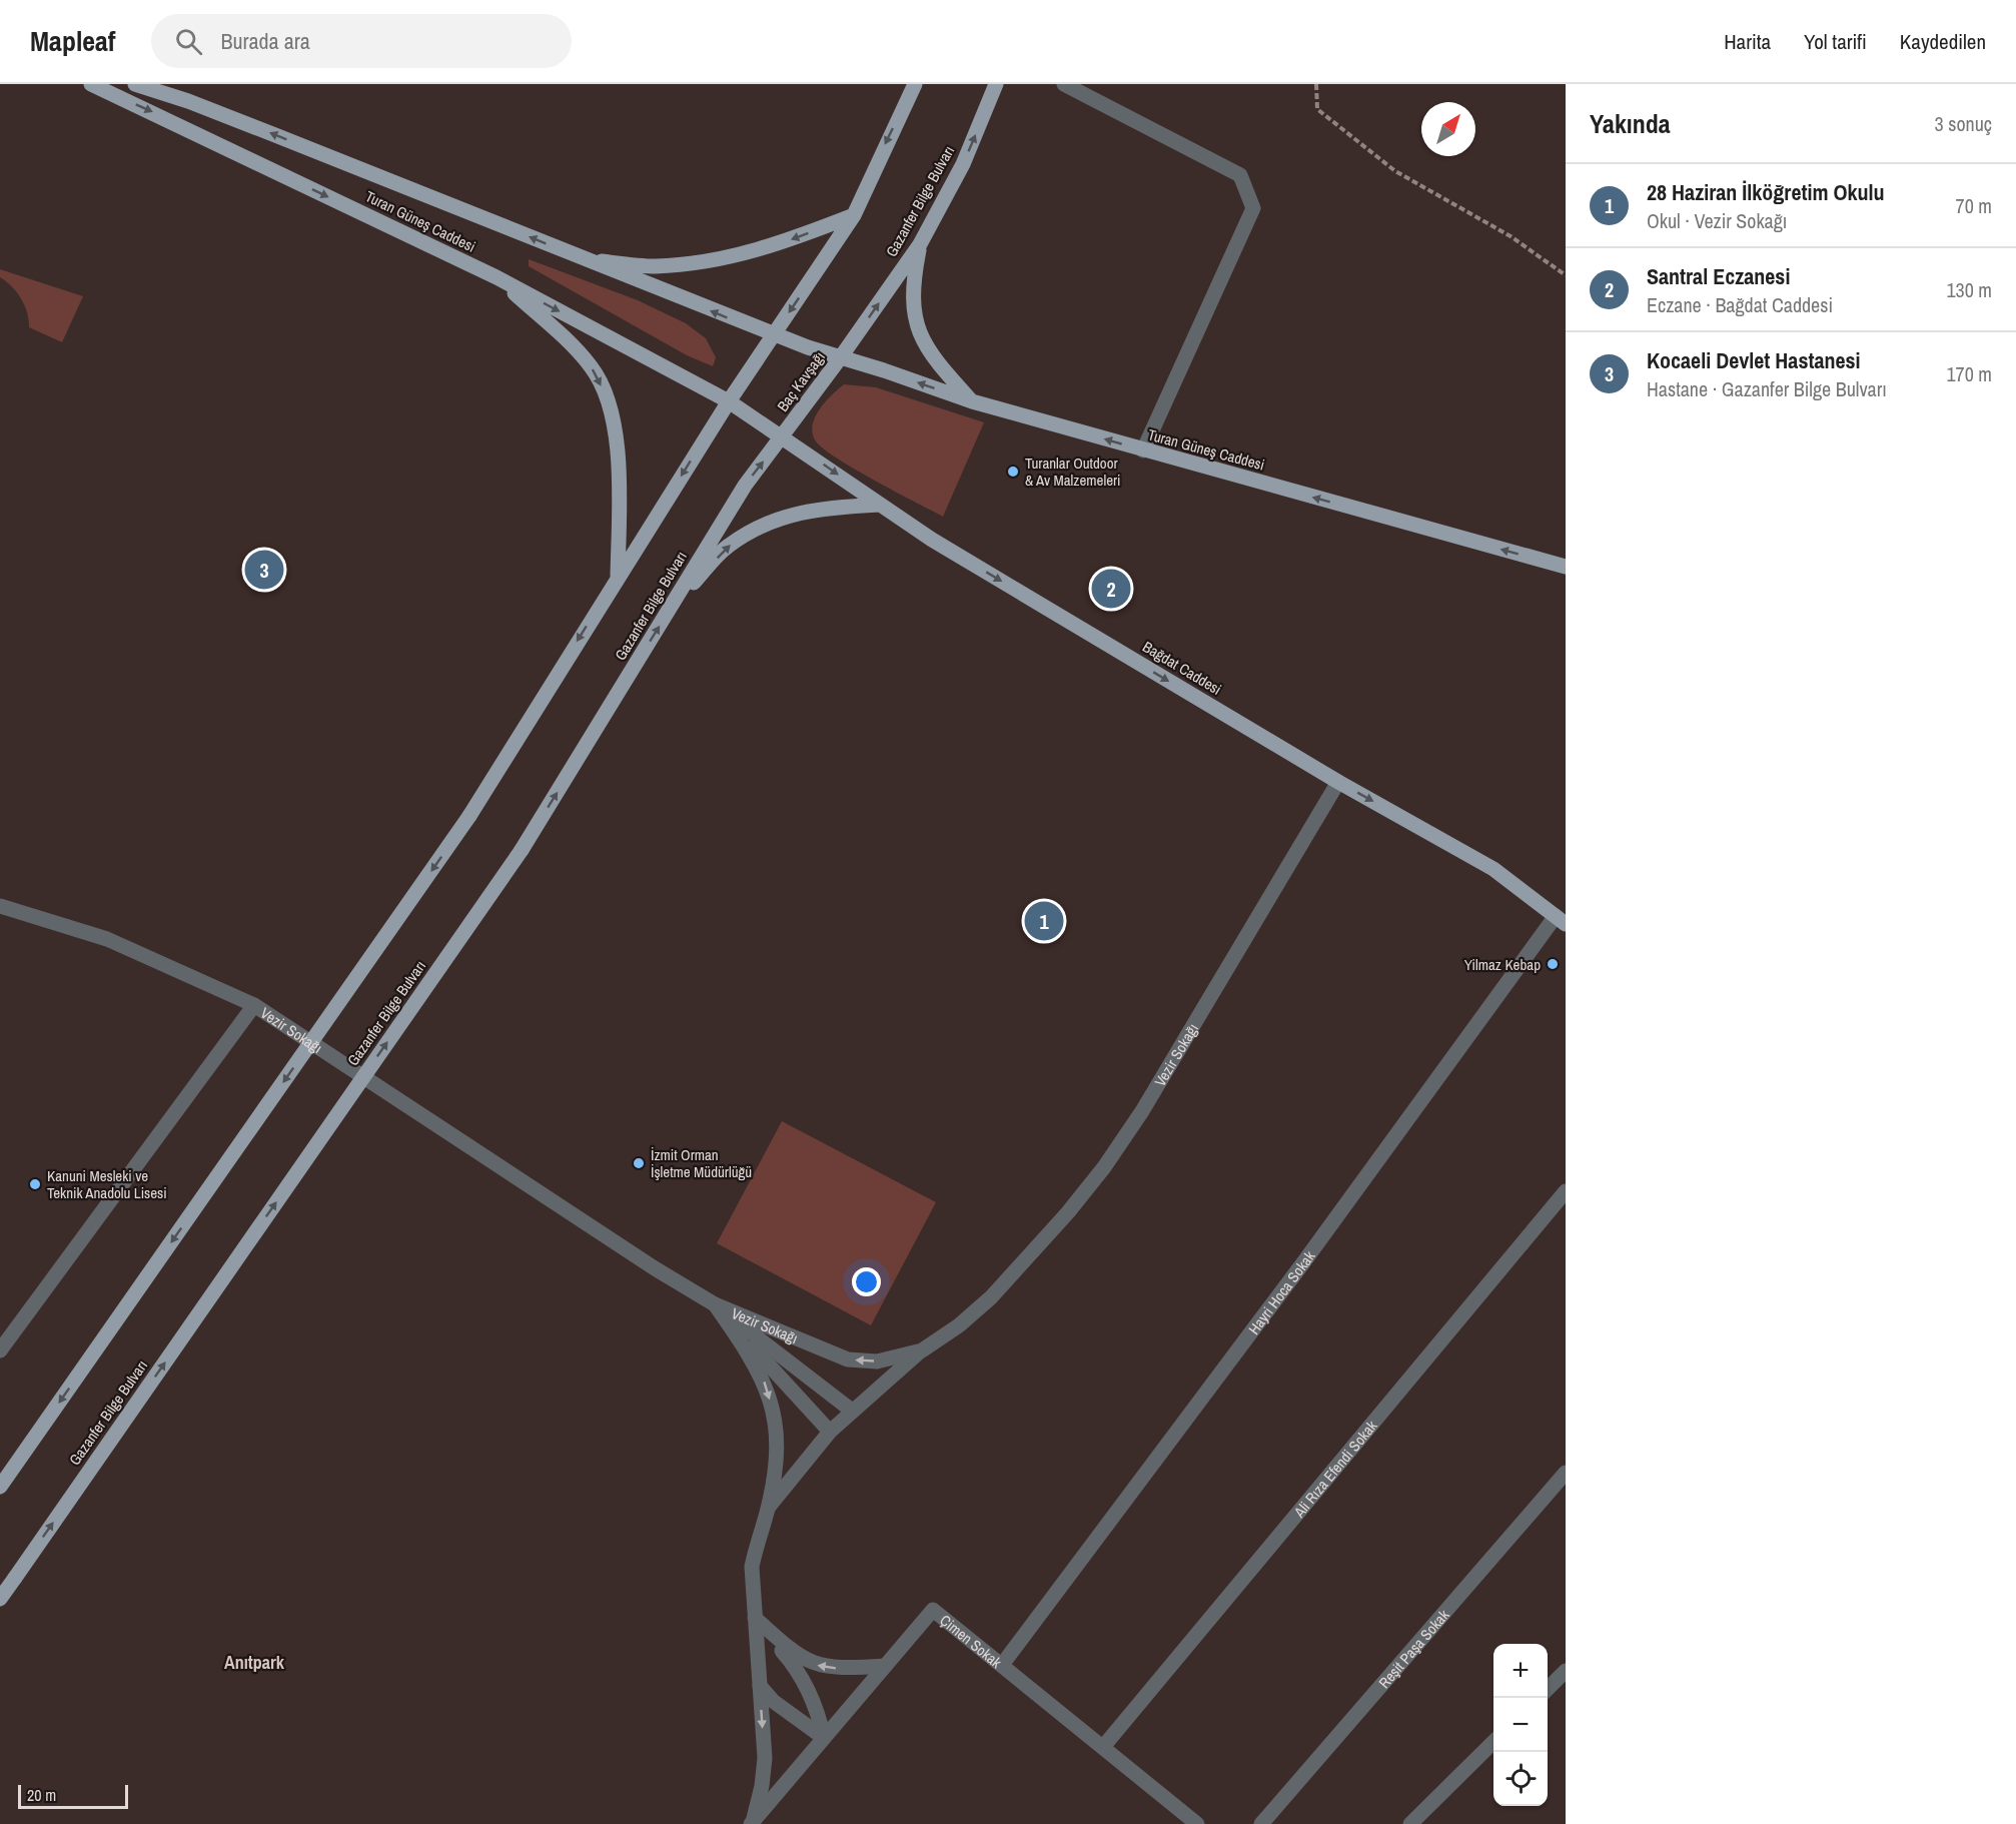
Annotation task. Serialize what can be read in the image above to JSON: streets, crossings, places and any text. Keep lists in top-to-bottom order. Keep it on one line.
{"streets":{"main road":["Gazanfer Bilge Bulvarı","Turan Güneş Caddesi","Baç Kavşağı","Bağdat Caddesi"],"street":["Vezir Sokağı","Hayri Hoca Sokak","Ali Rıza Efendi Sokak","Çimen Sokak","Reşit Paşa Sokak"]},"crossings":[["Gazanfer Bilge Bulvarı","Turan Güneş Caddesi"],["Gazanfer Bilge Bulvarı","Baç Kavşağı"],["Gazanfer Bilge Bulvarı","Bağdat Caddesi"],["Turan Güneş Caddesi","Baç Kavşağı"],["Baç Kavşağı","Bağdat Caddesi"],["Bağdat Caddesi","Vezir Sokağı"],["Bağdat Caddesi","Hayri Hoca Sokak"],["Hayri Hoca Sokak","Çimen Sokak"],["Ali Rıza Efendi Sokak","Çimen Sokak"]],"one_way":["Bağdat Caddesi"],"districts":["Anıtpark"],"places":["Turanlar Outdoor & Av Malzemeleri","Yilmaz Kebap","İzmit Orman İşletme Müdürlüğü","Kanuni Mesleki ve Teknik Anadolu Lisesi"],"scale_bar":"20 m","north":"top right","page":{"header":"Mapleaf","search":"Burada ara","nav":["Harita","Yol tarifi","Kaydedilen"],"heading":["Yakında","3 sonuç"],"list":[{"mark":"1","name":"28 Haziran İlköğretim Okulu","note":"Okul · Vezir Sokağı","value":"70 m"},{"mark":"2","name":"Santral Eczanesi","note":"Eczane · Bağdat Caddesi","value":"130 m"},{"mark":"3","name":"Kocaeli Devlet Hastanesi","note":"Hastane · Gazanfer Bilge Bulvarı","value":"170 m"}],"pins":["3","2","1"],"map_buttons":["+","−"],"scale":"20 m"}}
